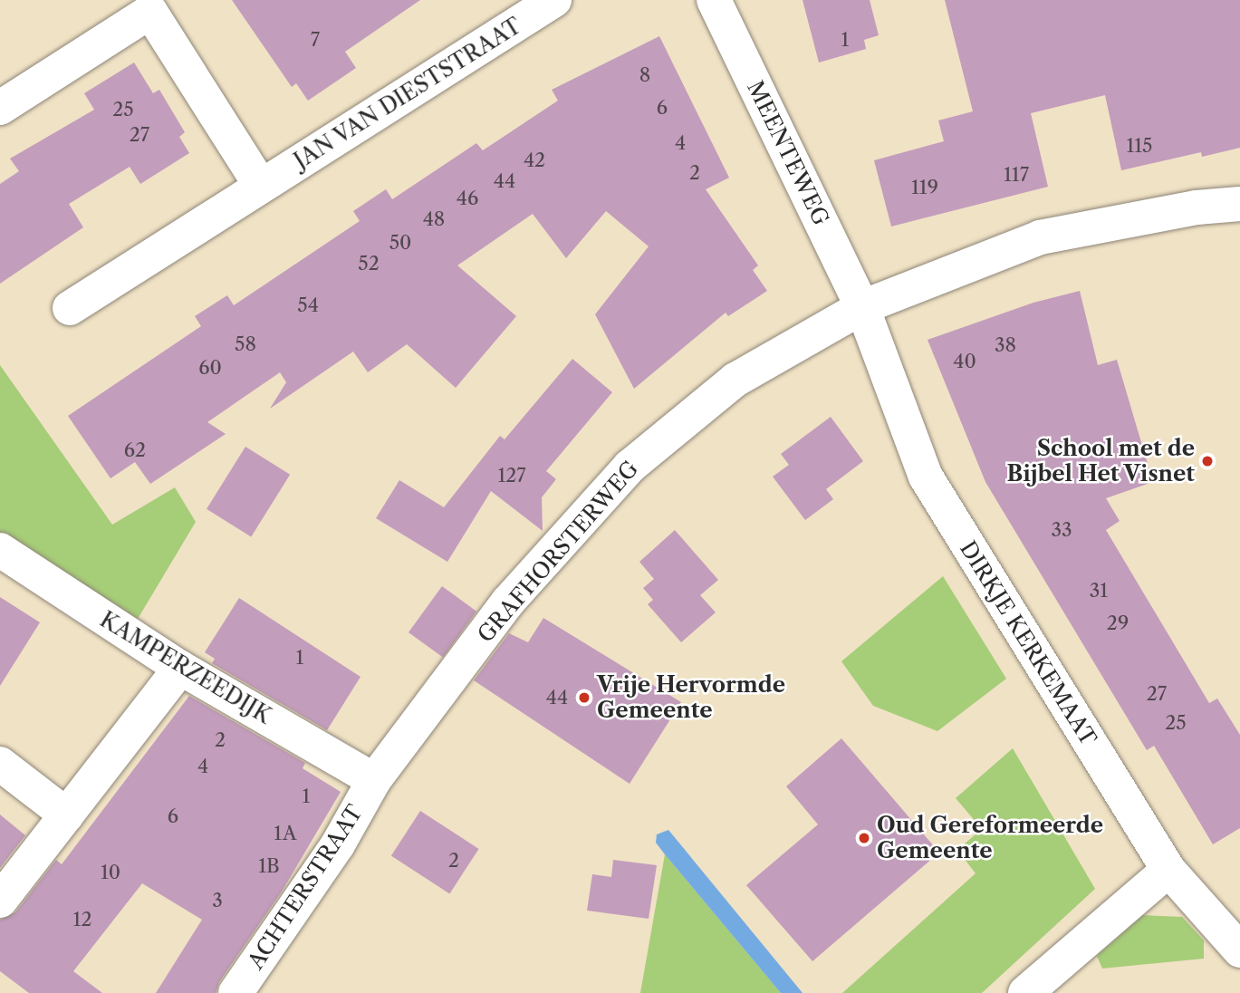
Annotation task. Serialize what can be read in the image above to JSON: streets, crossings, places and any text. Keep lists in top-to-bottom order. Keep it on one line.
{"streets":{"street":["JAN VAN DIESTSTRAAT","MEENTEWEG","GRAFHORSTERWEG","DIRKJE KERKEMAAT","KAMPERZEEDIJK","ACHTERSTRAAT"]},"crossings":[["MEENTEWEG","GRAFHORSTERWEG"],["MEENTEWEG","DIRKJE KERKEMAAT"],["GRAFHORSTERWEG","DIRKJE KERKEMAAT"],["GRAFHORSTERWEG","KAMPERZEEDIJK"],["GRAFHORSTERWEG","ACHTERSTRAAT"],["KAMPERZEEDIJK","ACHTERSTRAAT"]],"places":["School met de Bijbel Het Visnet","Vrije Hervormde Gemeente","Oud Gereformeerde Gemeente"],"house_numbers":["7","1","8","6","25","27","4","115","42","2","117","44","119","46","48","50","52","54","58","38","40","60","62","127","33","31","29","1","27","44","25","2","4","1","6","1A","2","1B","10","3","12"]}
